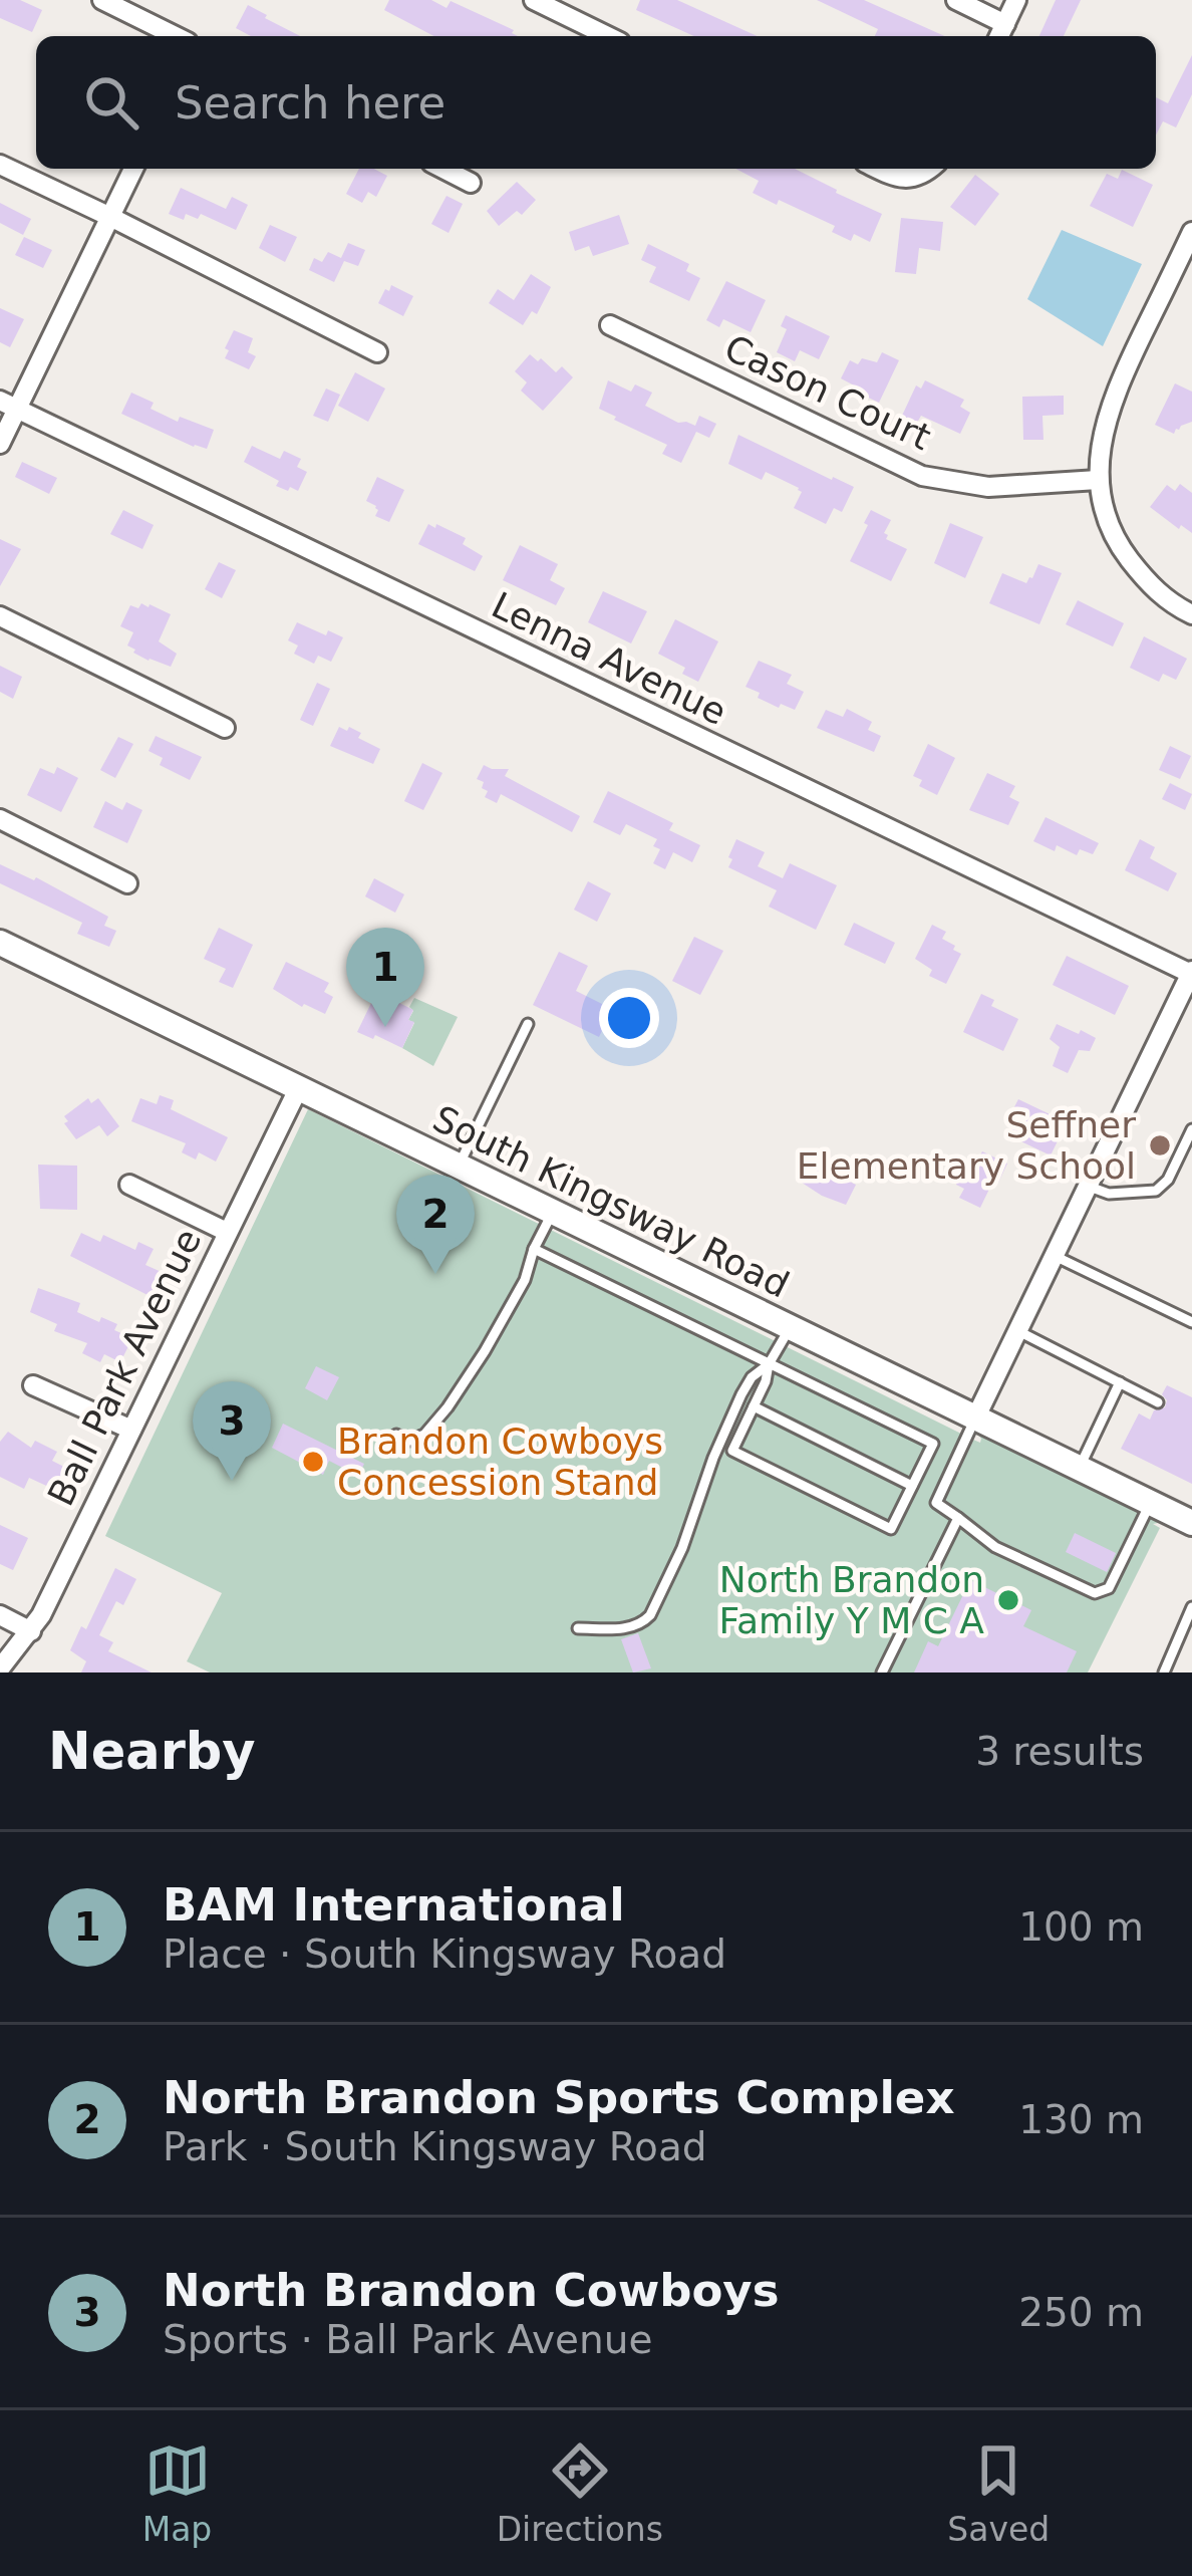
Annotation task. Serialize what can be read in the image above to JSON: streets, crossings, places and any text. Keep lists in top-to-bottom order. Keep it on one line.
{"streets":{"street":["Cason Court","Lenna Avenue","South Kingsway Road","Ball Park Avenue"]},"crossings":[["South Kingsway Road","Ball Park Avenue"]],"places":["Seffner Elementary School","Brandon Cowboys Concession Stand","North Brandon Family Y M C A"],"page":{"search":"Search here","pins":["1","2","3"],"heading":["Nearby","3 results"],"list":[{"mark":"1","name":"BAM International","note":"Place · South Kingsway Road","value":"100 m"},{"mark":"2","name":"North Brandon Sports Complex","note":"Park · South Kingsway Road","value":"130 m"},{"mark":"3","name":"North Brandon Cowboys","note":"Sports · Ball Park Avenue","value":"250 m"}],"nav":["Map","Directions","Saved"]}}
